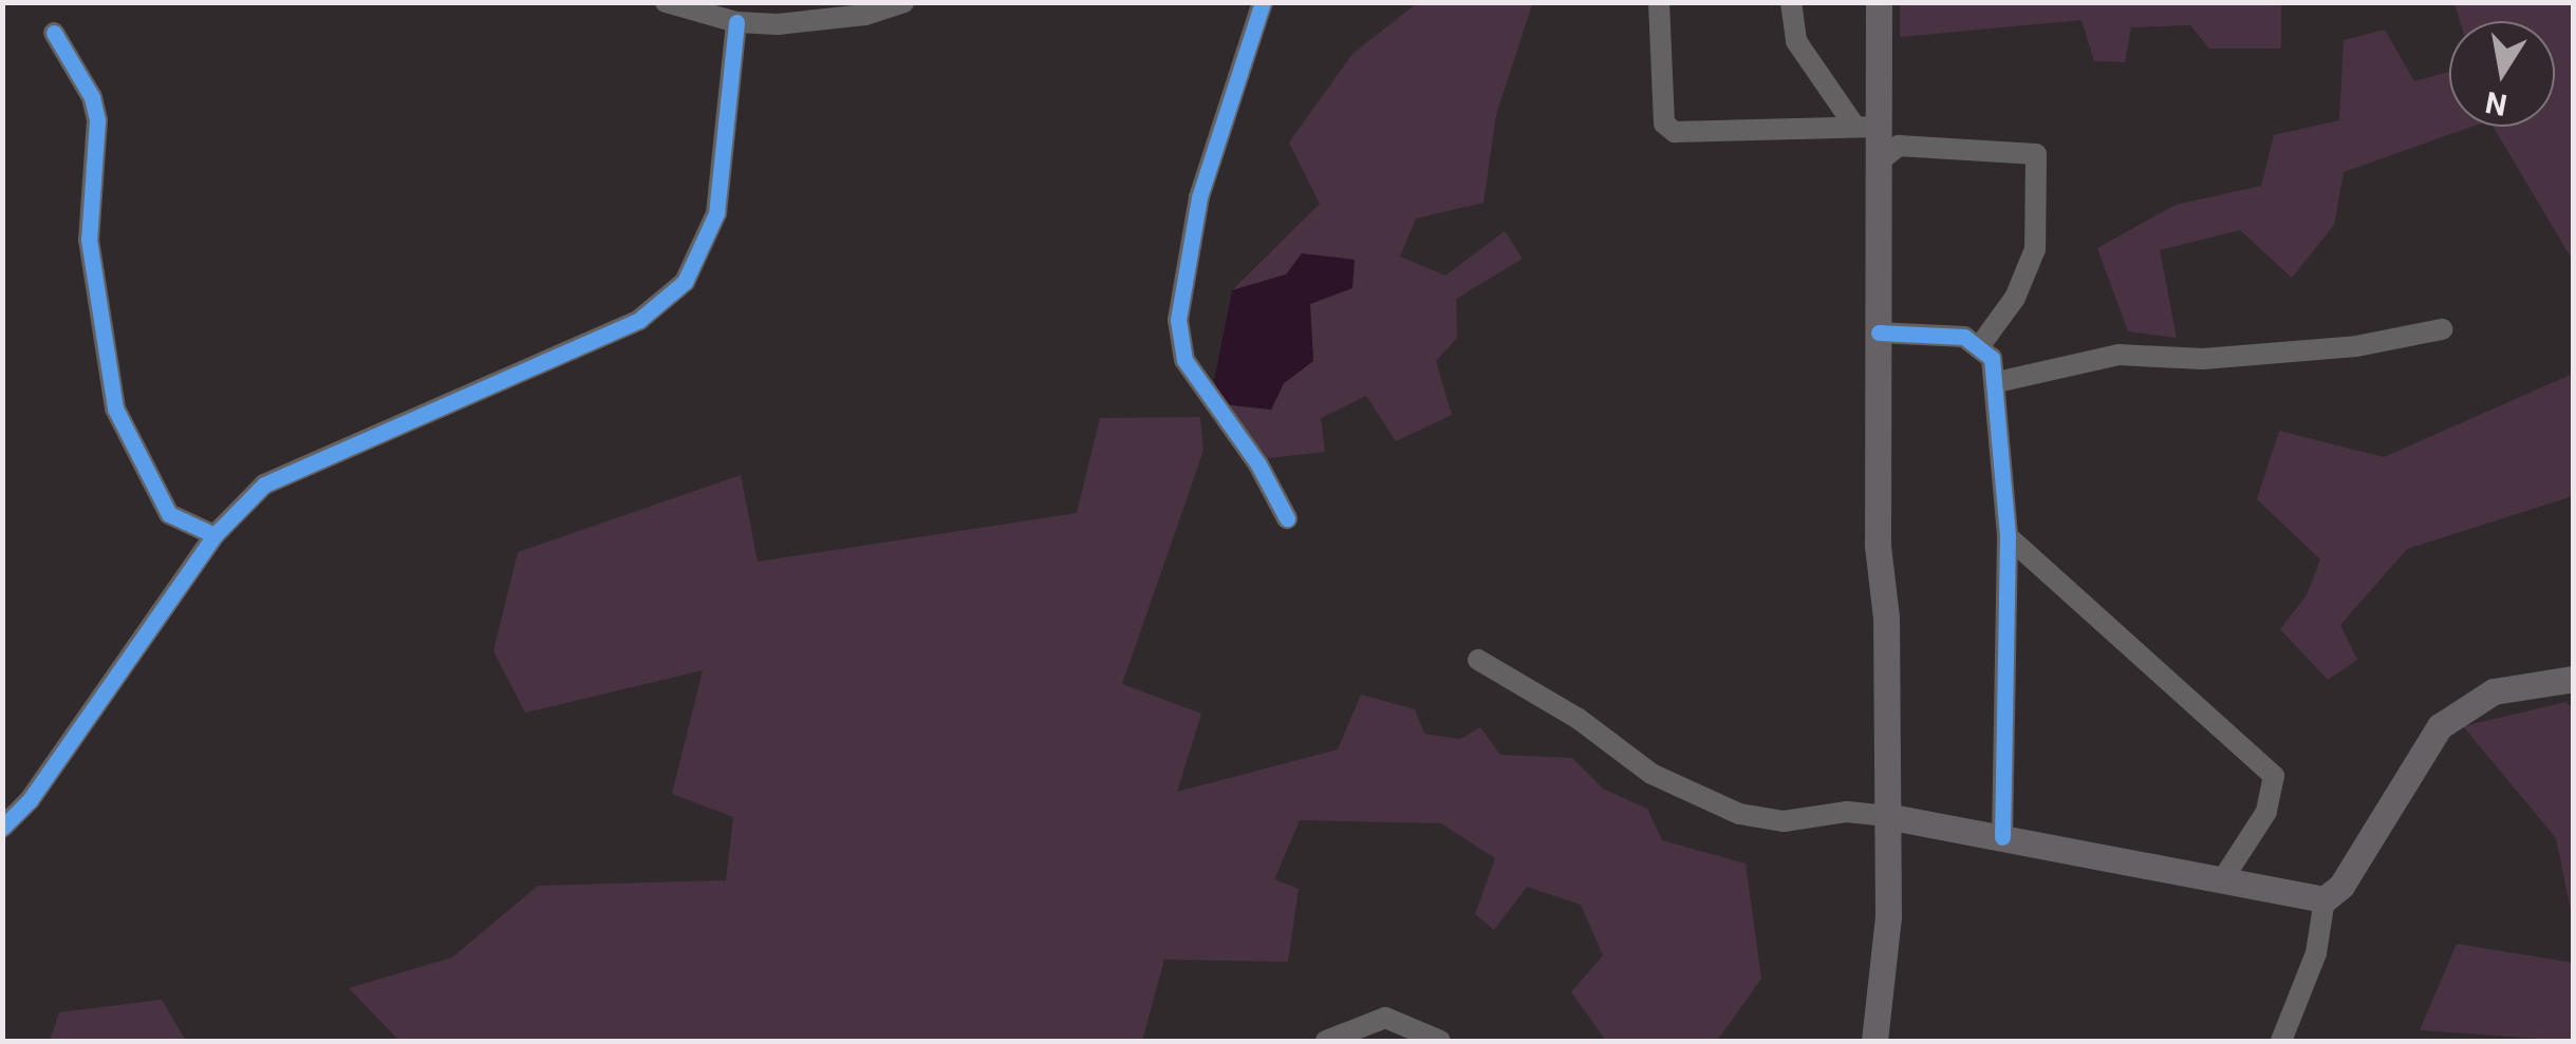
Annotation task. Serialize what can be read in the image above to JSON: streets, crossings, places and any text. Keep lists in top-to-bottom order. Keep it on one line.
{"north":"bottom"}
